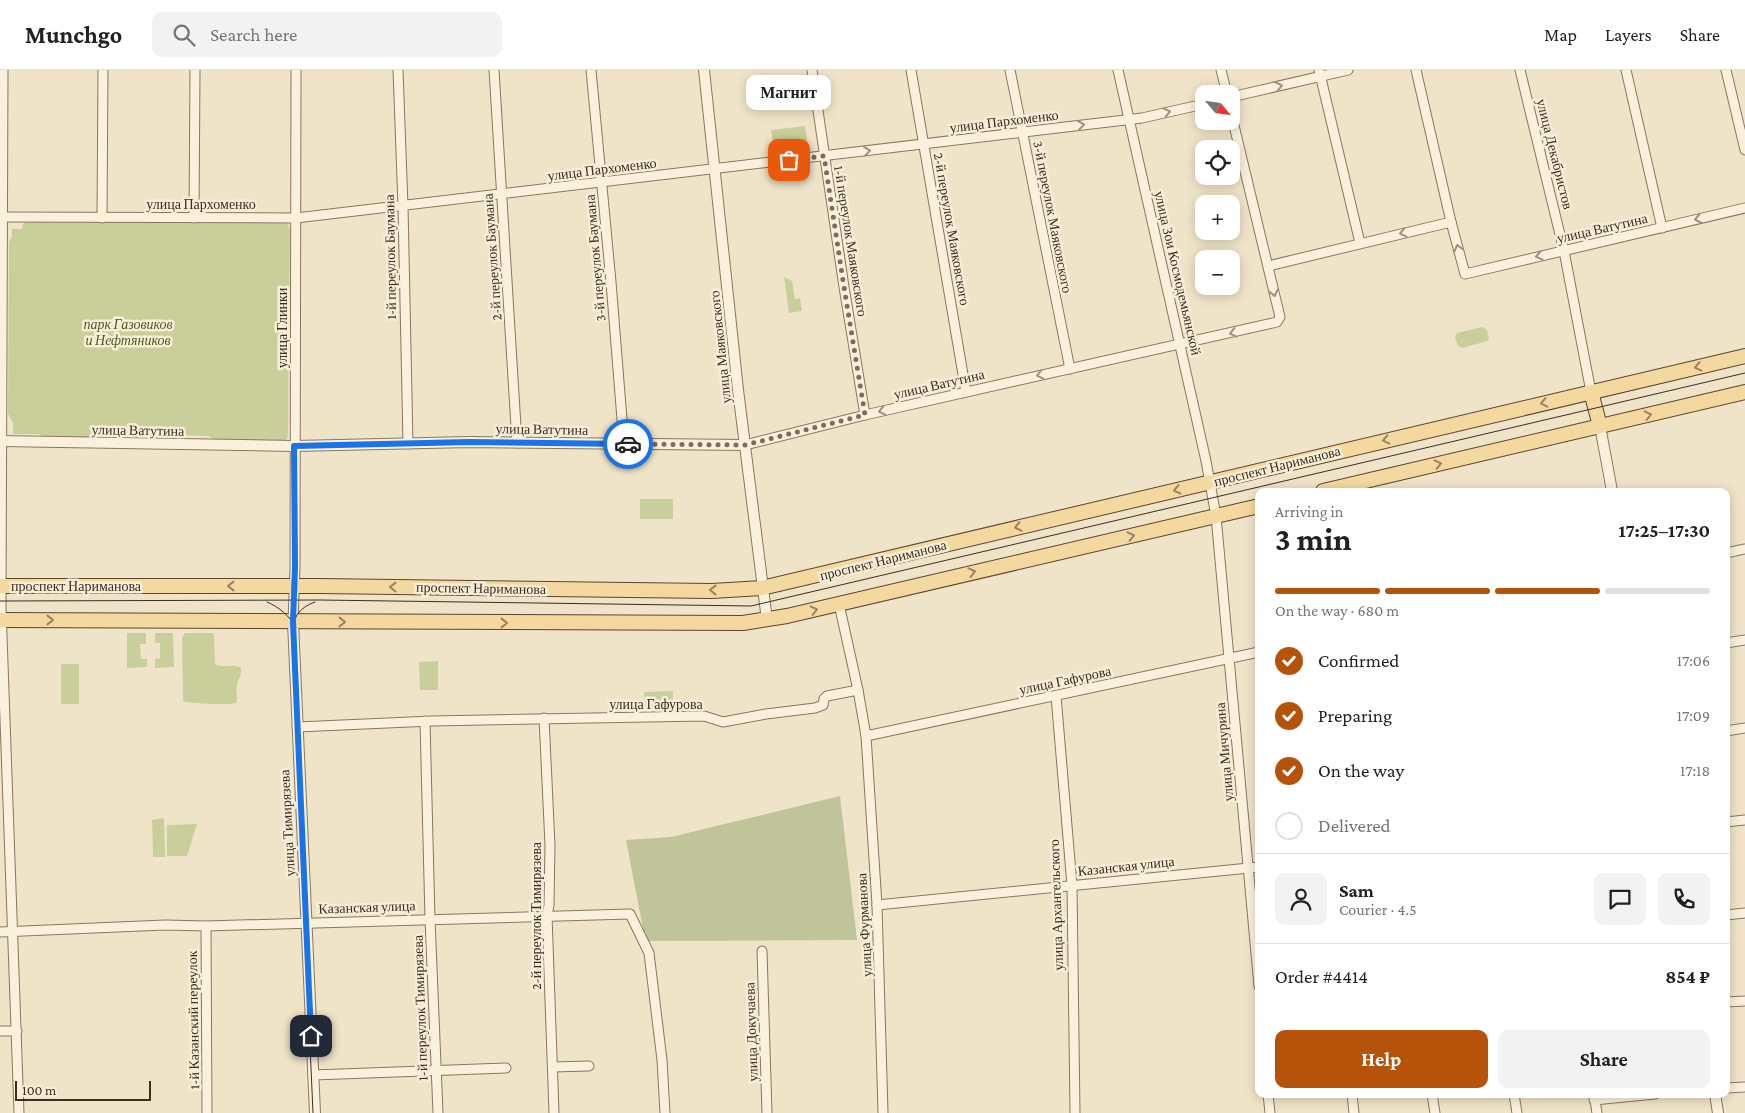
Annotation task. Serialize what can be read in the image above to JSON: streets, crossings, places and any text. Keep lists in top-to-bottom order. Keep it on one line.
{"streets":{"main road":["проспект Нариманова"],"street":["улица Пархоменко","улица Декабристов","3-й переулок Маяковского","улица Ватутина","2-й переулок Маяковского","1-й переулок Маяковского","1-й переулок Баумана","2-й переулок Баумана","3-й переулок Баумана","улица Зои Космодемьянской","улица Глинки","улица Маяковского","улица Гафурова","улица Мичурина","улица Тимирязева","Казанская улица","улица Архангельского","2-й переулок Тимирязева","улица Фурманова","1-й переулок Тимирязева","1-й Казанский переулок","улица Докучаева"]},"crossings":[["улица Пархоменко","3-й переулок Маяковского"],["улица Пархоменко","2-й переулок Маяковского"],["улица Пархоменко","1-й переулок Маяковского"],["улица Пархоменко","1-й переулок Баумана"],["улица Пархоменко","2-й переулок Баумана"],["улица Пархоменко","3-й переулок Баумана"],["улица Пархоменко","улица Зои Космодемьянской"],["улица Пархоменко","улица Глинки"],["улица Пархоменко","улица Маяковского"],["улица Декабристов","улица Ватутина"],["улица Декабристов","проспект Нариманова"],["3-й переулок Маяковского","улица Ватутина"],["улица Ватутина","2-й переулок Маяковского"],["улица Ватутина","1-й переулок Маяковского"],["улица Ватутина","1-й переулок Баумана"],["улица Ватутина","2-й переулок Баумана"],["улица Ватутина","3-й переулок Баумана"],["улица Ватутина","улица Зои Космодемьянской"],["улица Ватутина","улица Глинки"],["улица Ватутина","улица Маяковского"],["улица Зои Космодемьянской","проспект Нариманова"],["улица Зои Космодемьянской","улица Мичурина"],["улица Глинки","проспект Нариманова"],["улица Глинки","улица Тимирязева"],["улица Маяковского","проспект Нариманова"],["улица Гафурова","улица Мичурина"],["улица Гафурова","улица Тимирязева"],["улица Гафурова","улица Архангельского"],["улица Гафурова","2-й переулок Тимирязева"],["улица Гафурова","улица Фурманова"],["улица Гафурова","1-й переулок Тимирязева"],["улица Мичурина","Казанская улица"],["улица Тимирязева","Казанская улица"],["Казанская улица","улица Архангельского"],["Казанская улица","2-й переулок Тимирязева"],["Казанская улица","улица Фурманова"],["Казанская улица","1-й переулок Тимирязева"],["Казанская улица","1-й Казанский переулок"]],"parks":["парк Газовиков и Нефтяников"],"places":["Магнит"],"scale_bar":"100 m","north":"bottom right","page":{"header":"Munchgo","search":"Search here","nav":["Map","Layers","Share"],"bubble":"Магнит","map_buttons":["+","−"],"heading":["3 min","Arriving in","17:25–17:30"],"panel":["Sam","Courier · 4.5","Order #4414","854 ₽"],"bar":"On the way · 680 m","list":[["Confirmed","17:06"],["Preparing","17:09"],["On the way","17:18"],"Delivered"],"buttons":["Help","Share"],"scale":"100 m"}}
